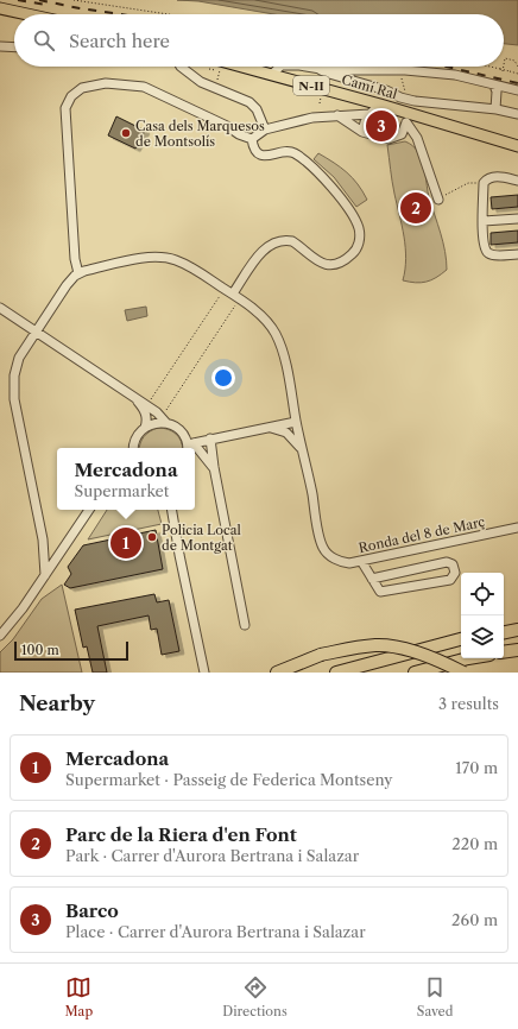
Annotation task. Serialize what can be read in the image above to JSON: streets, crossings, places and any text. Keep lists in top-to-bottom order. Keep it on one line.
{"streets":{"main road":["N-II","Camí Ral"],"street":["Ronda del 8 de Març"]},"places":["Casa dels Marquesos de Montsolís","Policia Local de Montgat"],"scale_bar":"100 m","page":{"search":"Search here","pins":["3","2","1"],"popup":["Mercadona","Supermarket"],"scale":"100 m","heading":["Nearby","3 results"],"list":[{"mark":"1","name":"Mercadona","note":"Supermarket · Passeig de Federica Montseny","value":"170 m"},{"mark":"2","name":"Parc de la Riera d'en Font","note":"Park · Carrer d'Aurora Bertrana i Salazar","value":"220 m"},{"mark":"3","name":"Barco","note":"Place · Carrer d'Aurora Bertrana i Salazar","value":"260 m"}],"nav":["Map","Directions","Saved"]}}
